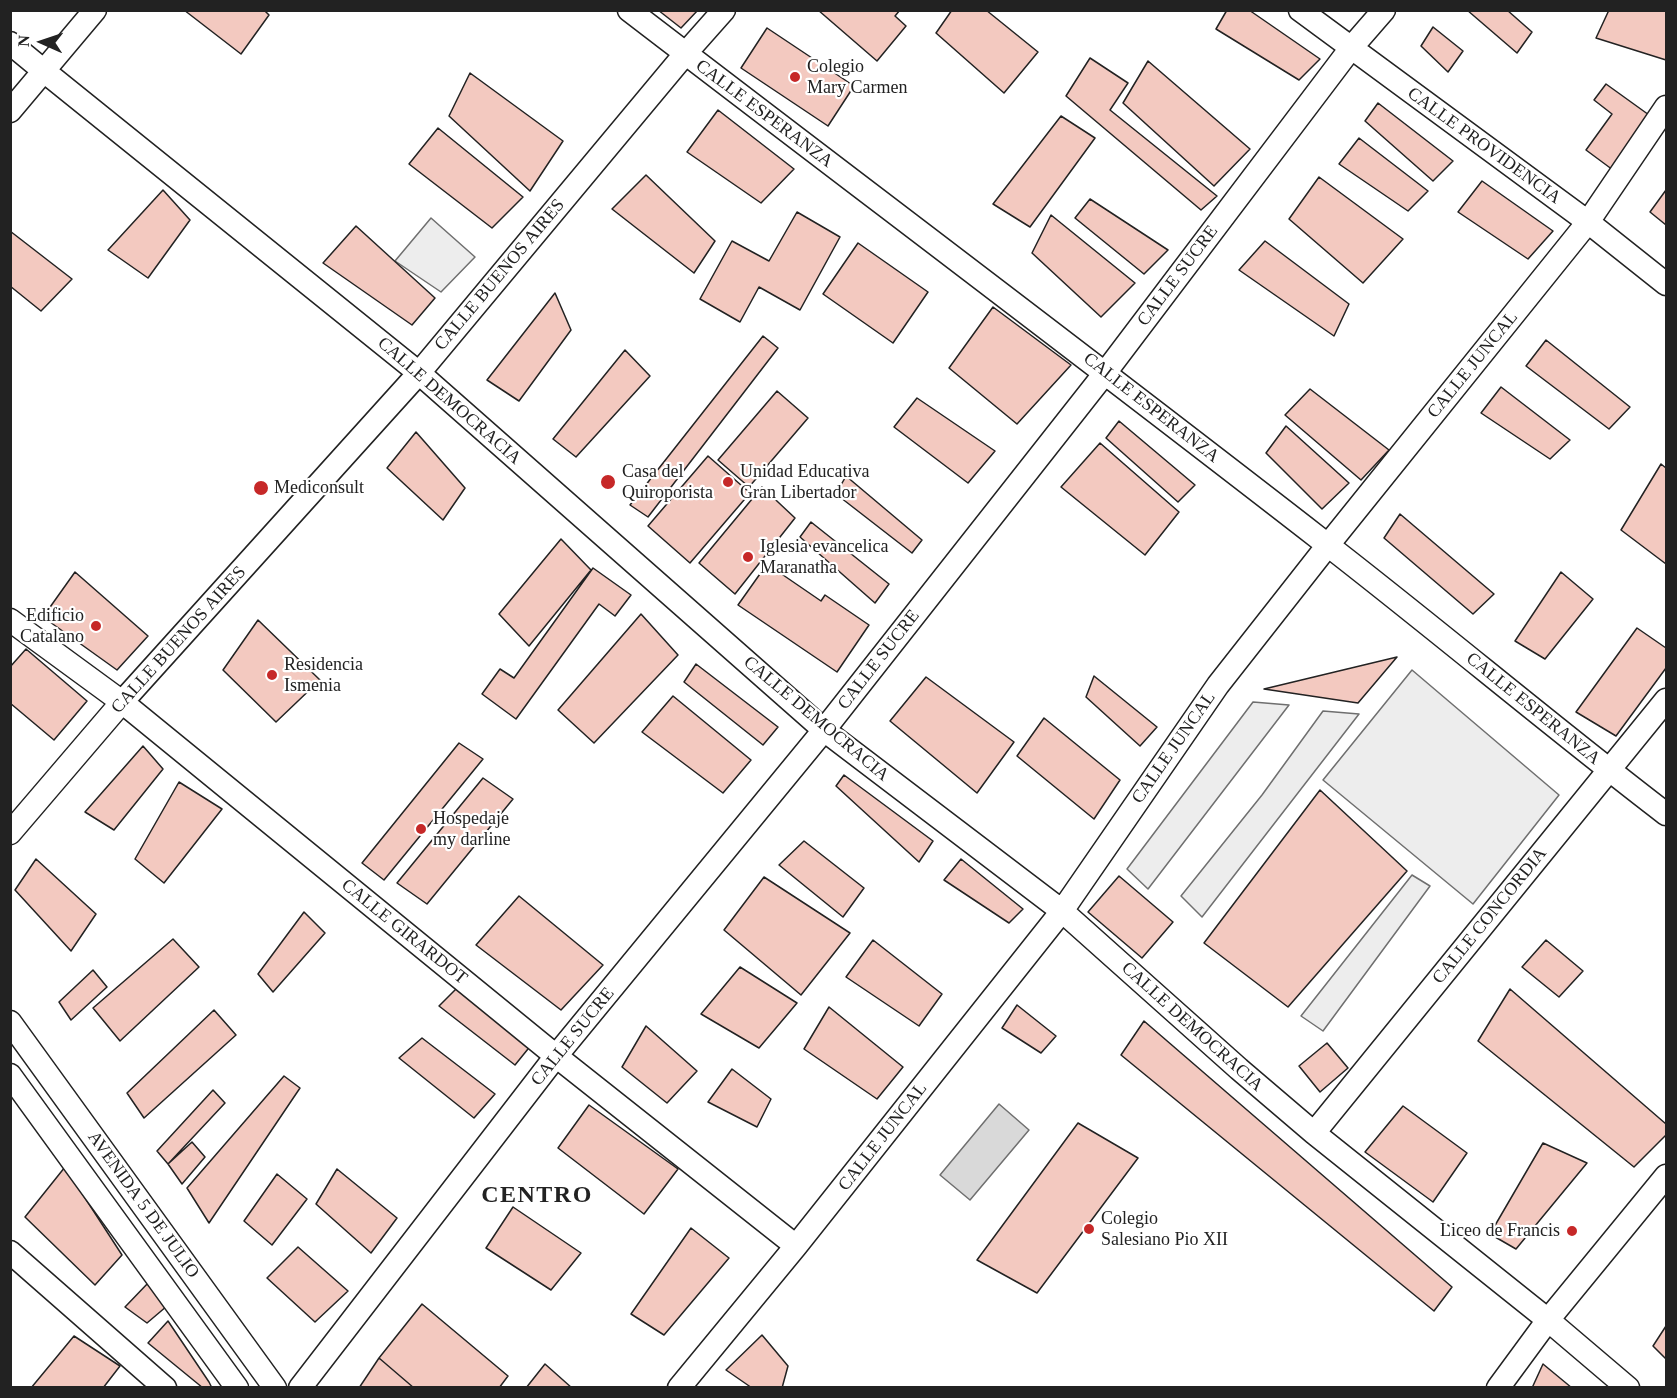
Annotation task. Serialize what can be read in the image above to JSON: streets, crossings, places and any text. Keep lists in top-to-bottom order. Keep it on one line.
{"streets":{"street":["CALLE ESPERANZA","CALLE PROVIDENCIA","CALLE BUENOS AIRES","CALLE SUCRE","CALLE JUNCAL","CALLE DEMOCRACIA","CALLE CONCORDIA","CALLE GIRARDOT","AVENIDA 5 DE JULIO"]},"crossings":[["CALLE ESPERANZA","CALLE BUENOS AIRES"],["CALLE ESPERANZA","CALLE SUCRE"],["CALLE ESPERANZA","CALLE JUNCAL"],["CALLE ESPERANZA","CALLE CONCORDIA"],["CALLE PROVIDENCIA","CALLE SUCRE"],["CALLE PROVIDENCIA","CALLE JUNCAL"],["CALLE BUENOS AIRES","CALLE DEMOCRACIA"],["CALLE BUENOS AIRES","CALLE GIRARDOT"],["CALLE SUCRE","CALLE DEMOCRACIA"],["CALLE SUCRE","CALLE GIRARDOT"],["CALLE JUNCAL","CALLE DEMOCRACIA"],["CALLE JUNCAL","CALLE GIRARDOT"],["CALLE DEMOCRACIA","CALLE CONCORDIA"]],"districts":["CENTRO"],"places":["Colegio Mary Carmen","Casa del Quiroporista","Unidad Educativa Gran Libertador","Mediconsult","Iglesia evancelica Maranatha","Edificio Catalano","Residencia Ismenia","Hospedaje my darline","Colegio Salesiano Pio XII","Liceo de Francis"],"north":"left"}
